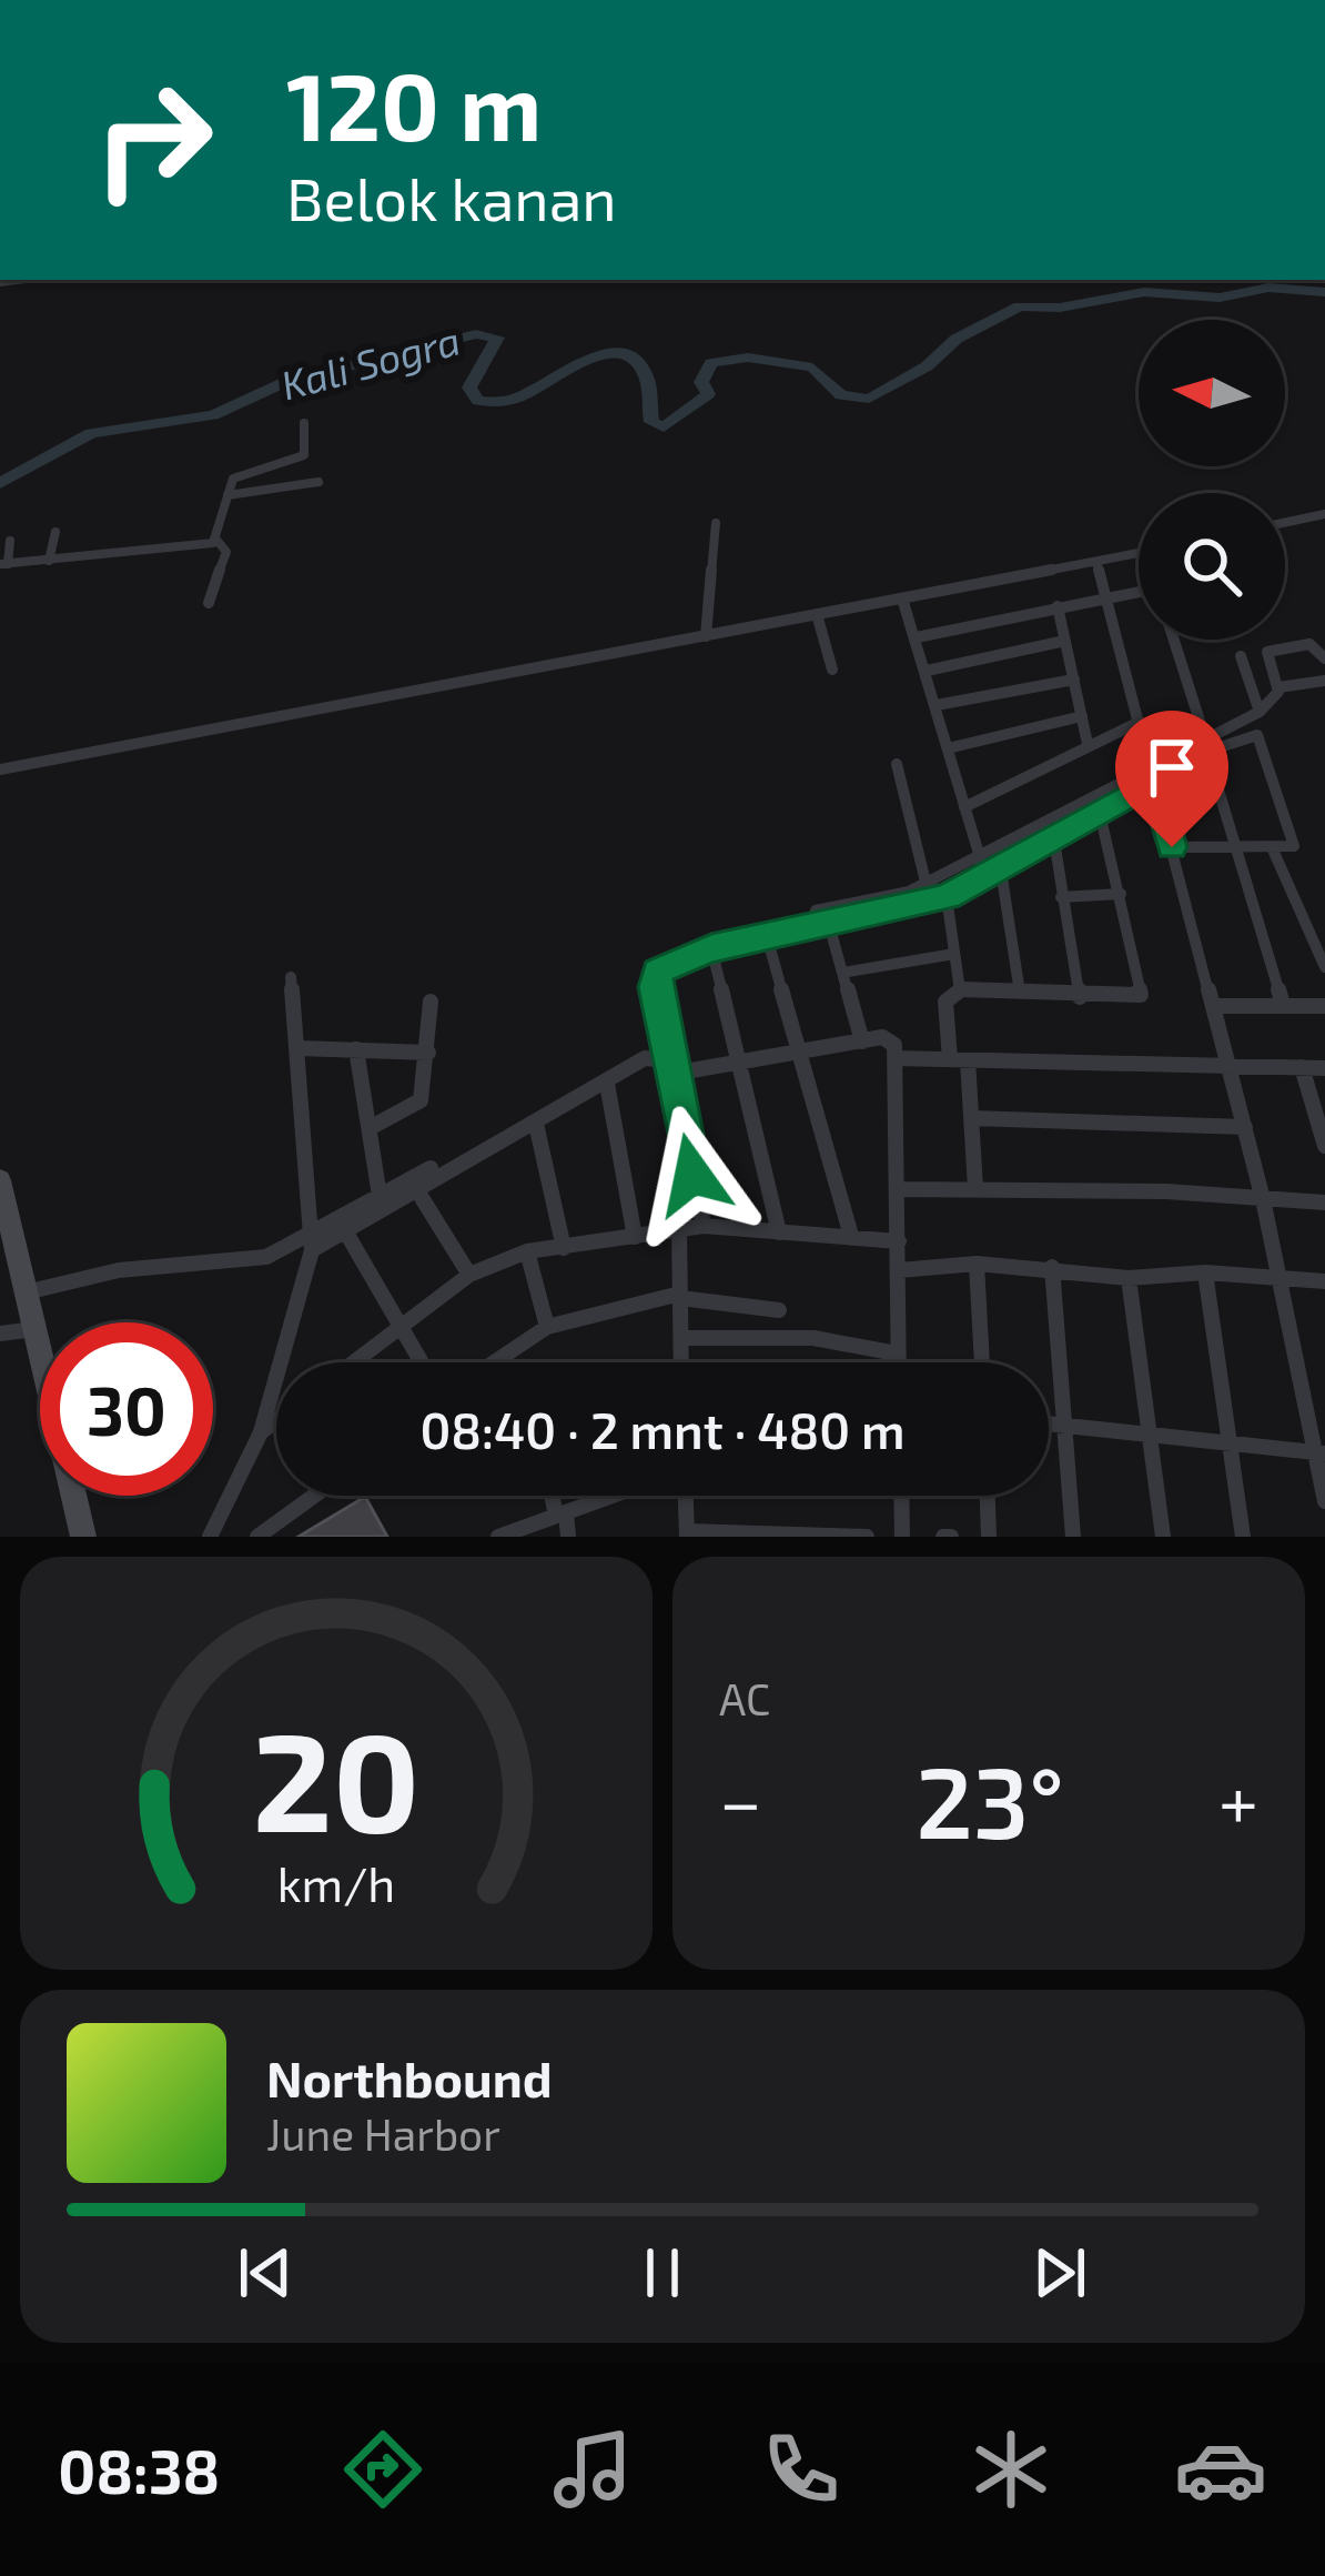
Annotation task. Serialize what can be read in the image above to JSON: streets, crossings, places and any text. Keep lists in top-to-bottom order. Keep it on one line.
{"water":["Kali Sogra"],"north":"left","page":{"turn":["120 m","Belok kanan"],"limit":"30","trip":"08:40 · 2 mnt · 480 m","tile":"AC","heat":["−","23°","+"],"song":["Northbound","June Harbor"],"tabs":"08:38","gauge":["20","km/h"]}}
